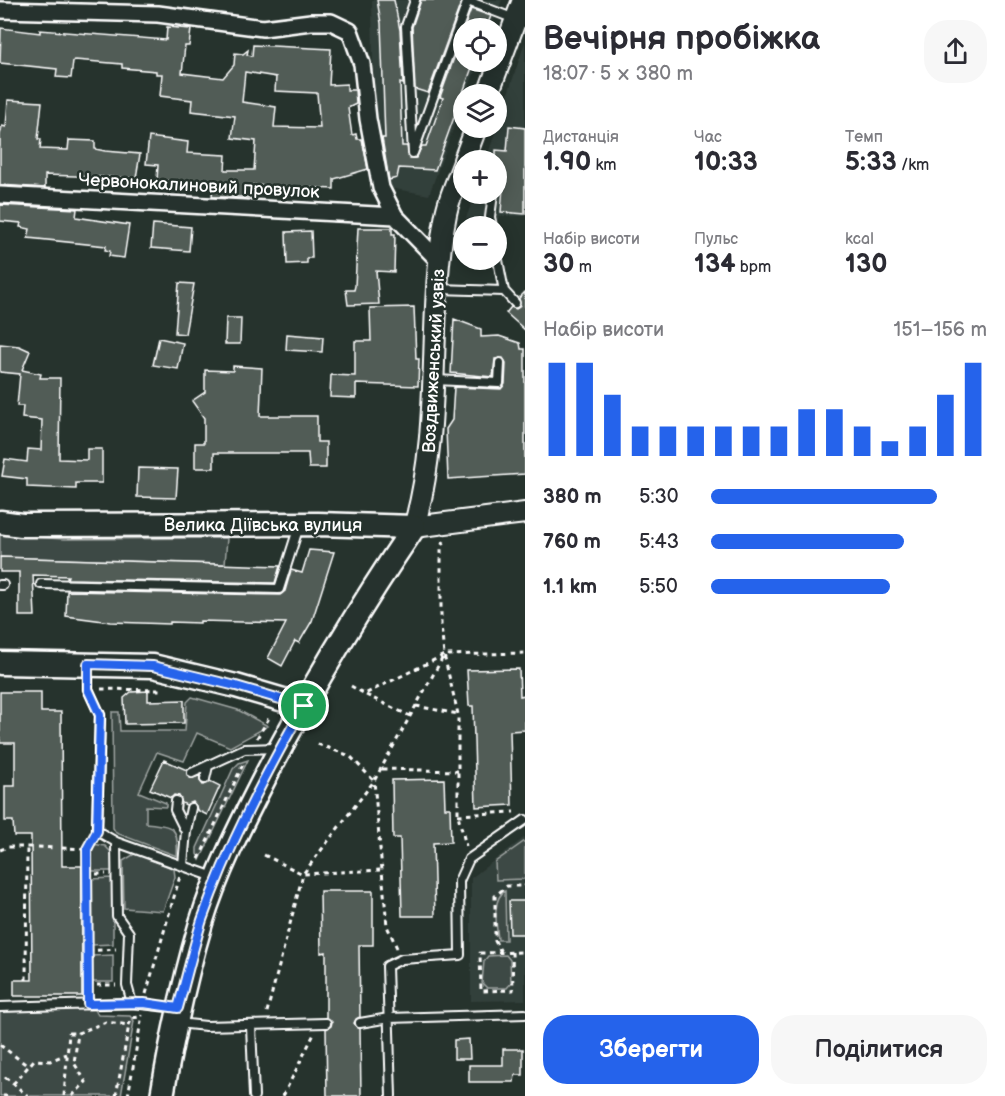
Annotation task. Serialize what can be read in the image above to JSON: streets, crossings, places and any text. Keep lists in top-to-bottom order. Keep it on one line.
{"streets":{"main road":["Велика Діївська вулиця"],"street":["Червонокалиновий провулок","Воздвиженський узвіз"]},"crossings":[["Воздвиженський узвіз","Велика Діївська вулиця"]],"page":{"heading":["Вечірня пробіжка","18:07 · 5 × 380 m"],"map_buttons":["+","−"],"stats":[["Дистанція","1.90 km"],["Час","10:33"],["Темп","5:33 /km"],["Набір висоти","30 m"],["Пульс","134 bpm"],["kcal","130"]],"chart":["Набір висоти","151–156 m"],"list":[{"name":"380 m","note":"5:30"},{"name":"760 m","note":"5:43"},{"name":"1.1 km","note":"5:50"}],"buttons":["Зберегти","Поділитися"]}}
